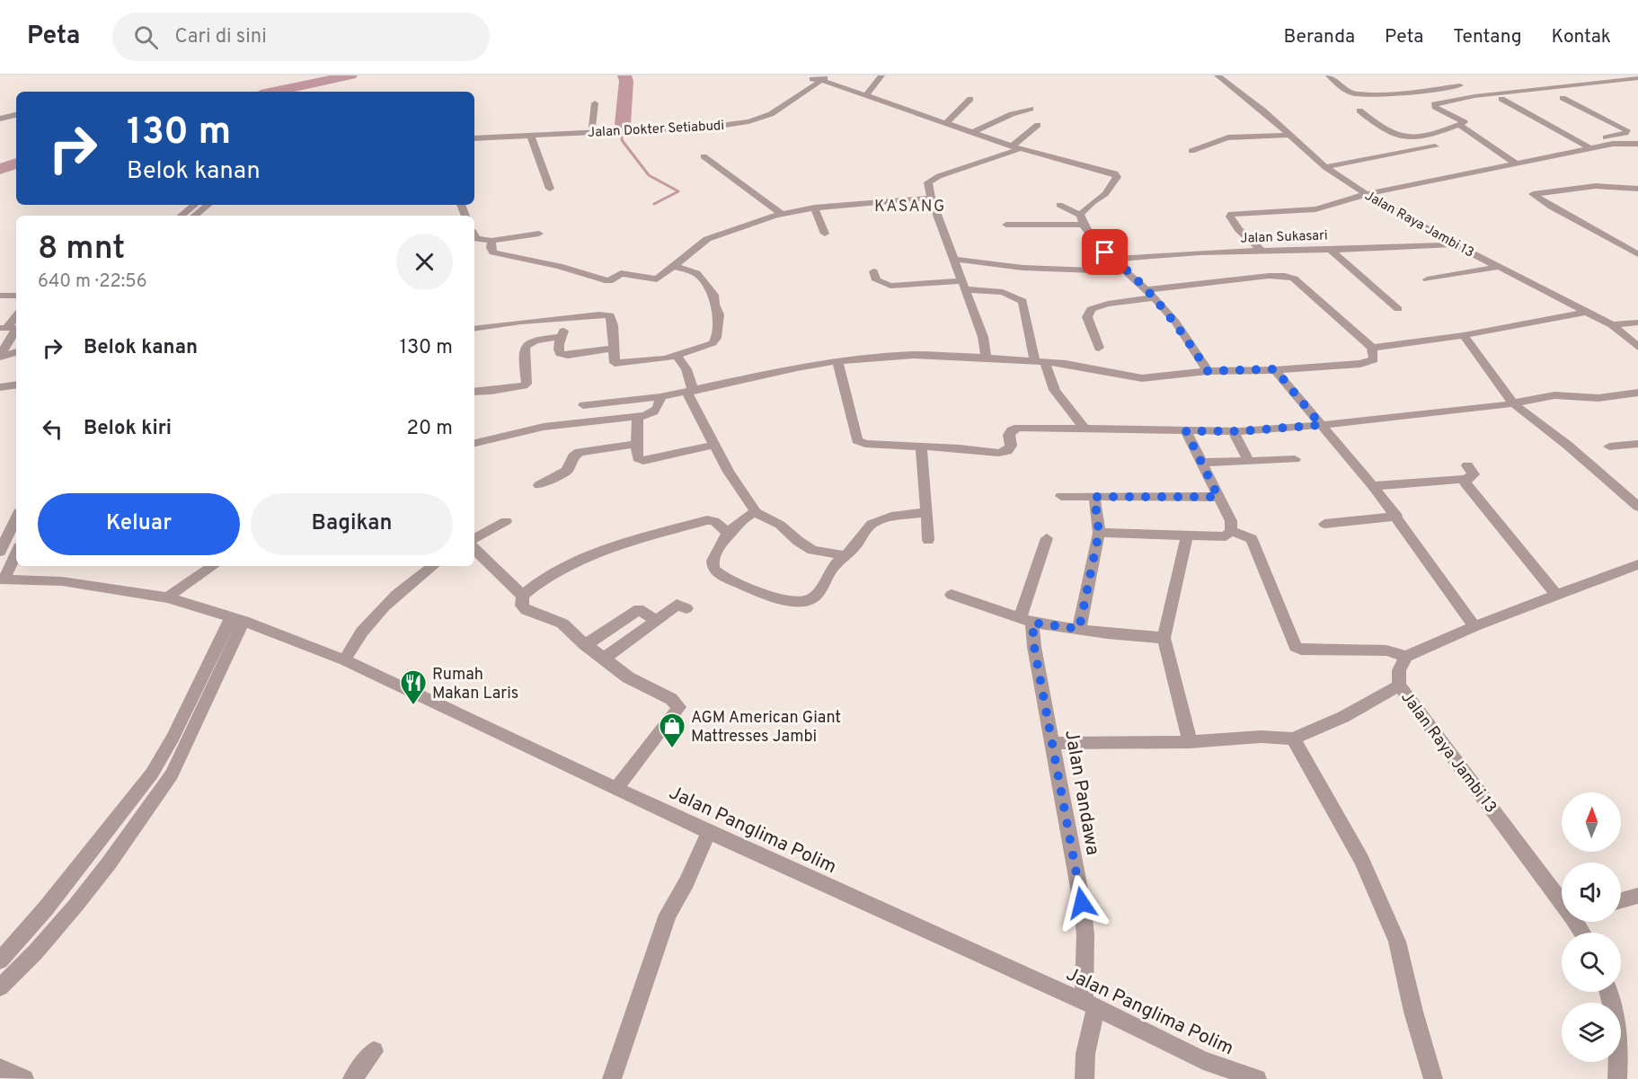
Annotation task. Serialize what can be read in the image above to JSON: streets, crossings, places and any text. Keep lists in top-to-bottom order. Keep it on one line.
{"streets":{"street":["Jalan Dokter Setiabudi","Jalan Raya Jambi 13","Jalan Sukasari","Jalan Pandawa","Jalan Panglima Polim"]},"crossings":[["Jalan Raya Jambi 13","Jalan Sukasari"],["Jalan Pandawa","Jalan Panglima Polim"]],"districts":["KASANG"],"places":{"restaurant":["Rumah Makan Laris"],"shop":["AGM American Giant Mattresses Jambi"]},"north":"top","page":{"header":"Peta","search":"Cari di sini","nav":["Beranda","Peta","Tentang","Kontak"],"turn":["130 m","Belok kanan"],"heading":["8 mnt","640 m · 22:56"],"list":[{"name":"Belok kanan","value":"130 m"},{"name":"Belok kiri","value":"20 m"}],"buttons":["Keluar","Bagikan"]}}
